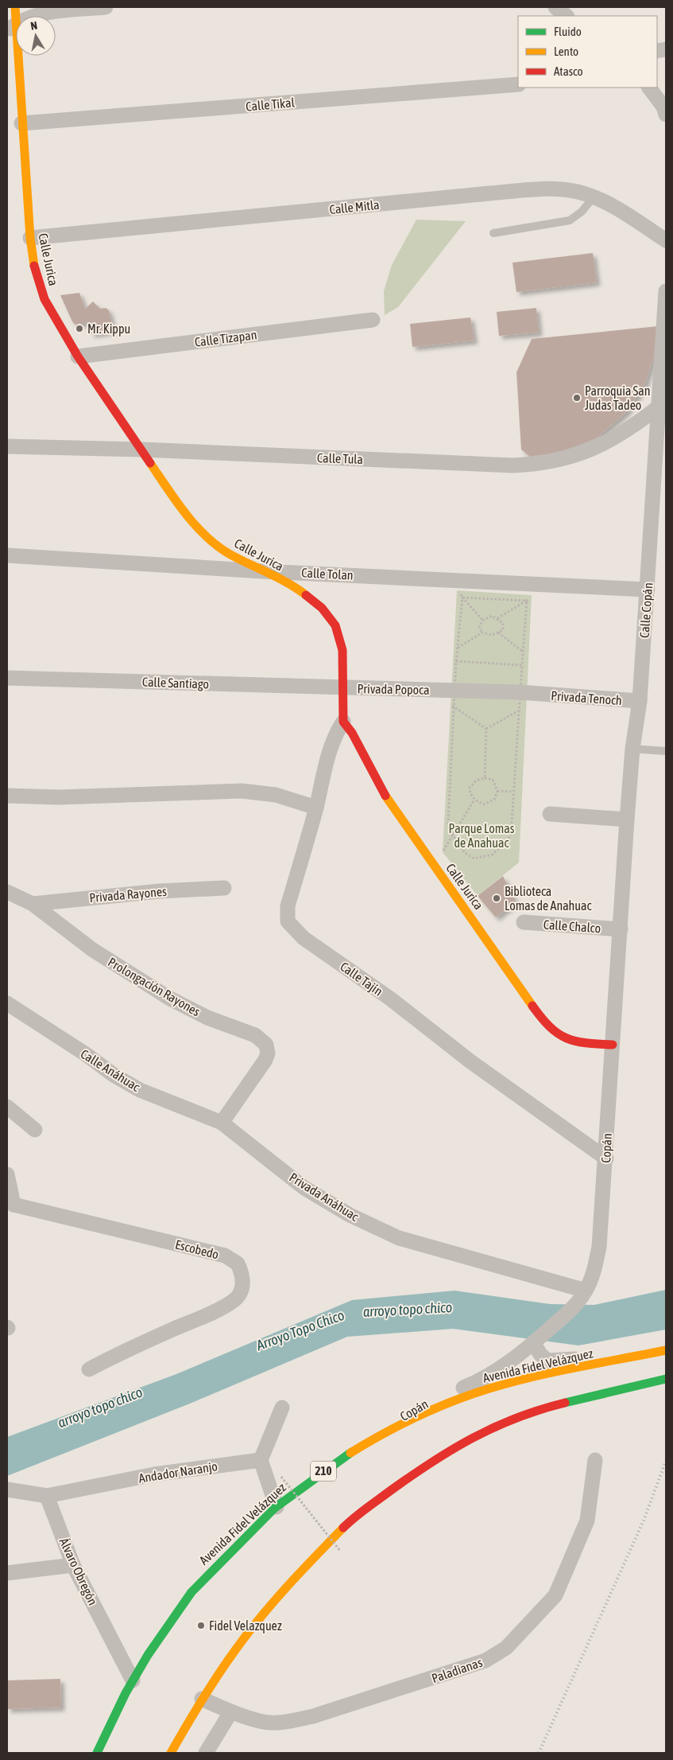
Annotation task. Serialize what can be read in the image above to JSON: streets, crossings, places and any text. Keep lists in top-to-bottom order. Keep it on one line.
{"streets":{"main road":["Calle Jurica","Avenida Fidel Velázquez","210"],"street":["Calle Tikal","Calle Mitla","Calle Tizapan","Calle Tula","Calle Tolan","Calle Copán","Calle Santiago","Privada Popoca","Privada Tenoch","Privada Rayones","Calle Chalco","Calle Tajín","Prolongación Rayones","Calle Anáhuac","Copán","Privada Anáhuac","Escobedo","Andador Naranjo","Álvaro Obregón","Paladianas"]},"crossings":[["Calle Tikal","Calle Jurica"],["Calle Mitla","Calle Jurica"],["Calle Jurica","Calle Tizapan"],["Calle Jurica","Calle Tula"],["Calle Jurica","Calle Tolan"],["Calle Jurica","Calle Santiago"],["Calle Jurica","Privada Popoca"],["Calle Jurica","Calle Tajín"],["Calle Jurica","Copán"],["Calle Tula","Calle Copán"],["Calle Tolan","Calle Copán"],["Calle Copán","Privada Tenoch"],["Calle Copán","Calle Chalco"],["Calle Copán","Copán"],["Calle Santiago","Privada Popoca"],["Privada Popoca","Privada Tenoch"],["Privada Rayones","Prolongación Rayones"],["Calle Chalco","Copán"],["Calle Tajín","Copán"],["Prolongación Rayones","Calle Anáhuac"],["Prolongación Rayones","Privada Anáhuac"],["Calle Anáhuac","Privada Anáhuac"],["Copán","Privada Anáhuac"],["Copán","Avenida Fidel Velázquez"],["Avenida Fidel Velázquez","Álvaro Obregón"],["Andador Naranjo","Álvaro Obregón"]],"water":["arroyo topo chico","Arroyo Topo Chico"],"parks":["Parque Lomas de Anahuac"],"places":["Mr. Kippu","Parroquia San Judas Tadeo","Biblioteca Lomas de Anahuac","Fidel Velazquez"],"legend":["Fluido","Lento","Atasco"],"north":"top"}
